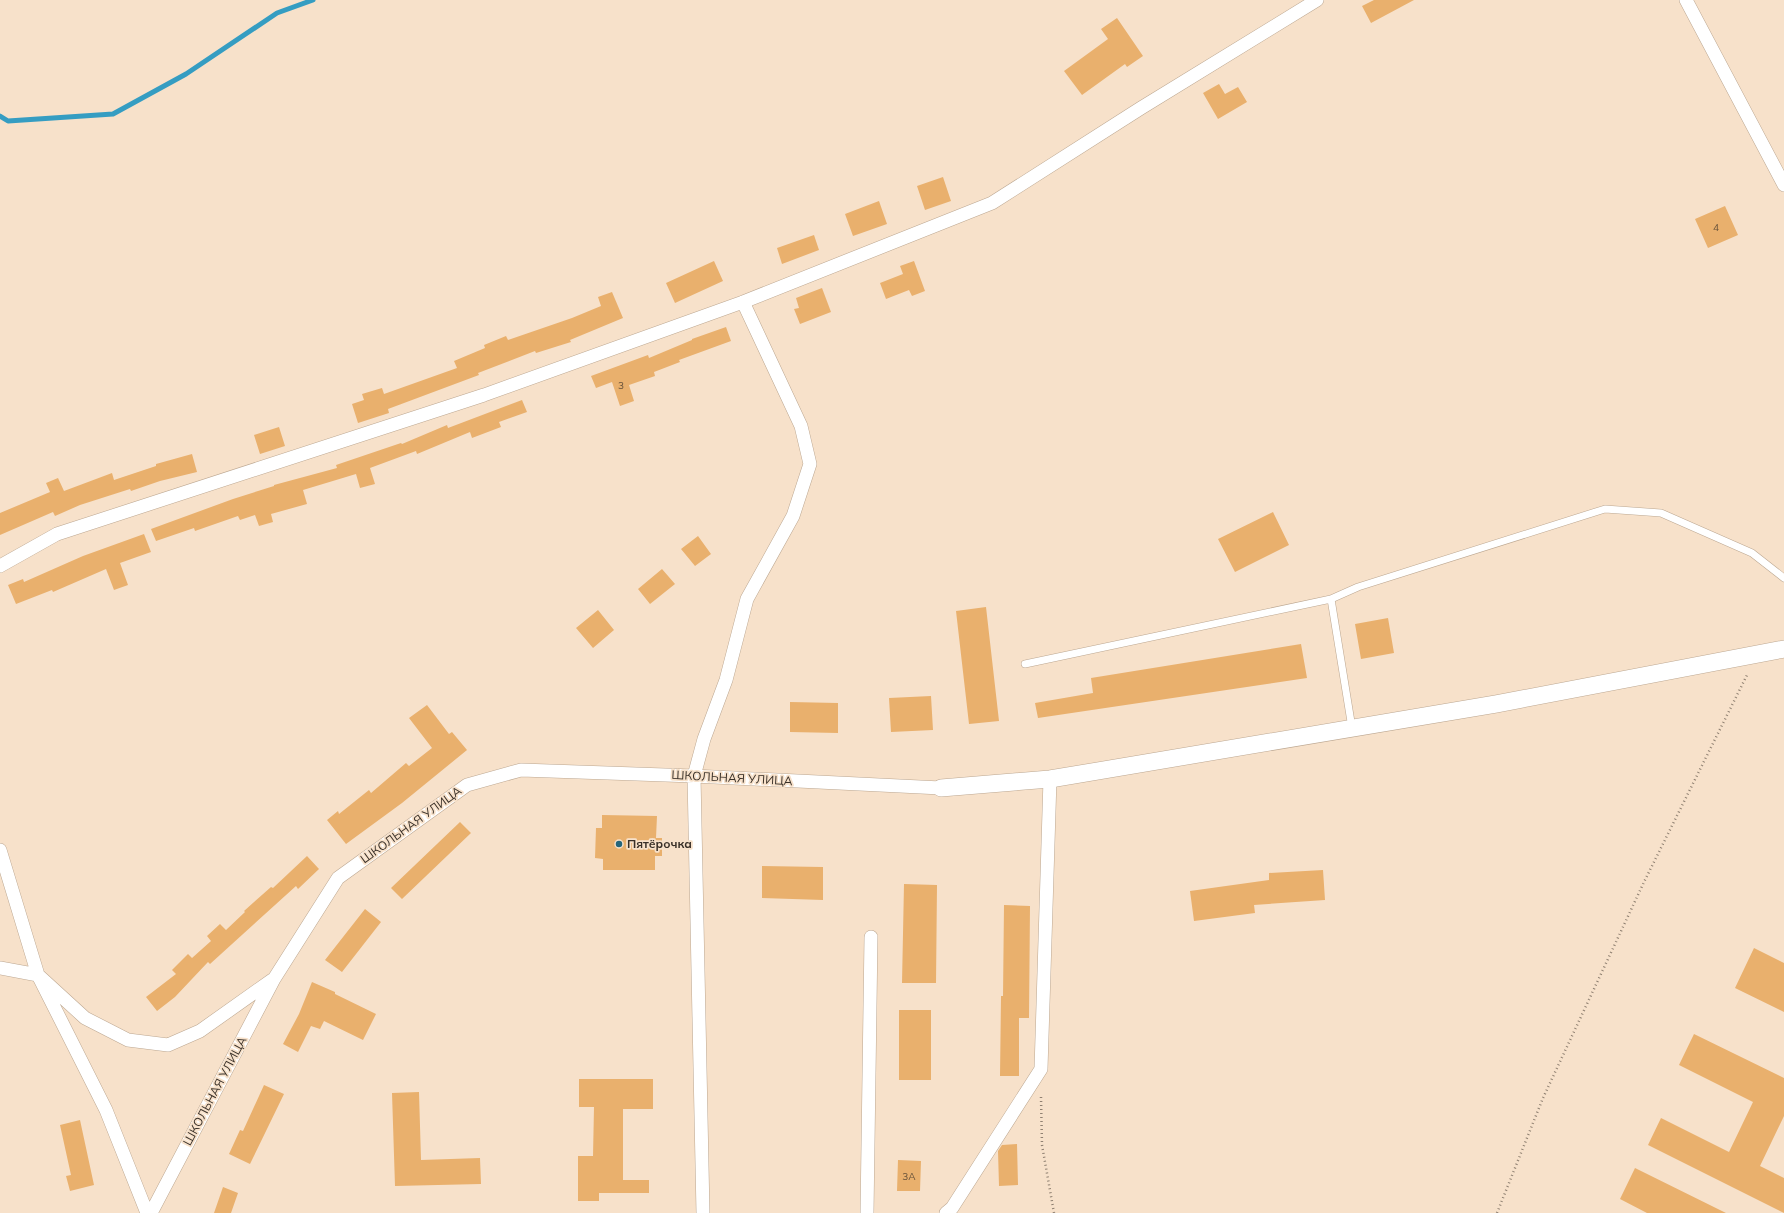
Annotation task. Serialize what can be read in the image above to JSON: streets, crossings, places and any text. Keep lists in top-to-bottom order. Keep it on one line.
{"streets":{"street":["ШКОЛЬНАЯ УЛИЦА"]},"places":["Пятёрочка"],"house_numbers":["4","3","3А"]}
